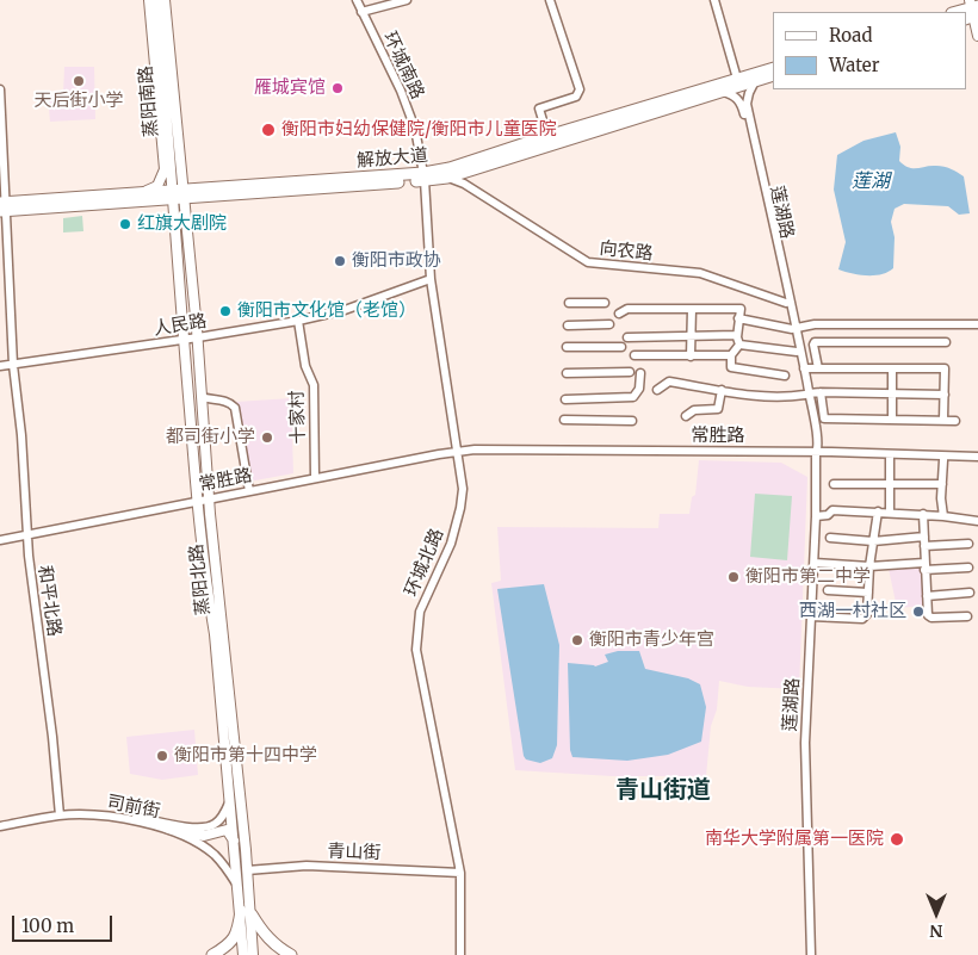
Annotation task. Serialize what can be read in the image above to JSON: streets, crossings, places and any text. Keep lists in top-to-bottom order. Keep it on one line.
{"streets":{"highway":["解放大道"],"main road":["蒸阳南路","蒸阳北路"],"street":["环城南路","莲湖路","向农路","人民路","十家村","常胜路","环城北路","和平北路","司前街","青山街"]},"crossings":[["环城南路","解放大道"],["环城南路","环城北路"],["蒸阳南路","解放大道"],["蒸阳南路","蒸阳北路"],["解放大道","莲湖路"],["解放大道","向农路"],["解放大道","环城北路"],["解放大道","蒸阳北路"],["解放大道","和平北路"],["莲湖路","向农路"],["莲湖路","常胜路"],["人民路","十家村"],["人民路","环城北路"],["人民路","蒸阳北路"],["人民路","和平北路"],["十家村","常胜路"],["常胜路","环城北路"],["常胜路","蒸阳北路"],["常胜路","和平北路"],["环城北路","青山街"],["蒸阳北路","司前街"],["蒸阳北路","青山街"],["和平北路","司前街"]],"districts":["青山街道"],"water":["莲湖"],"places":["天后街小学","雁城宾馆","衡阳市妇幼保健院/衡阳市儿童医院","红旗大剧院","衡阳市政协","衡阳市文化馆（老馆）","都司街小学","衡阳市第二中学","西湖一村社区","衡阳市青少年宫","衡阳市第十四中学","南华大学附属第一医院"],"legend":["Road","Water"],"scale_bar":"100 m","north":"bottom"}
